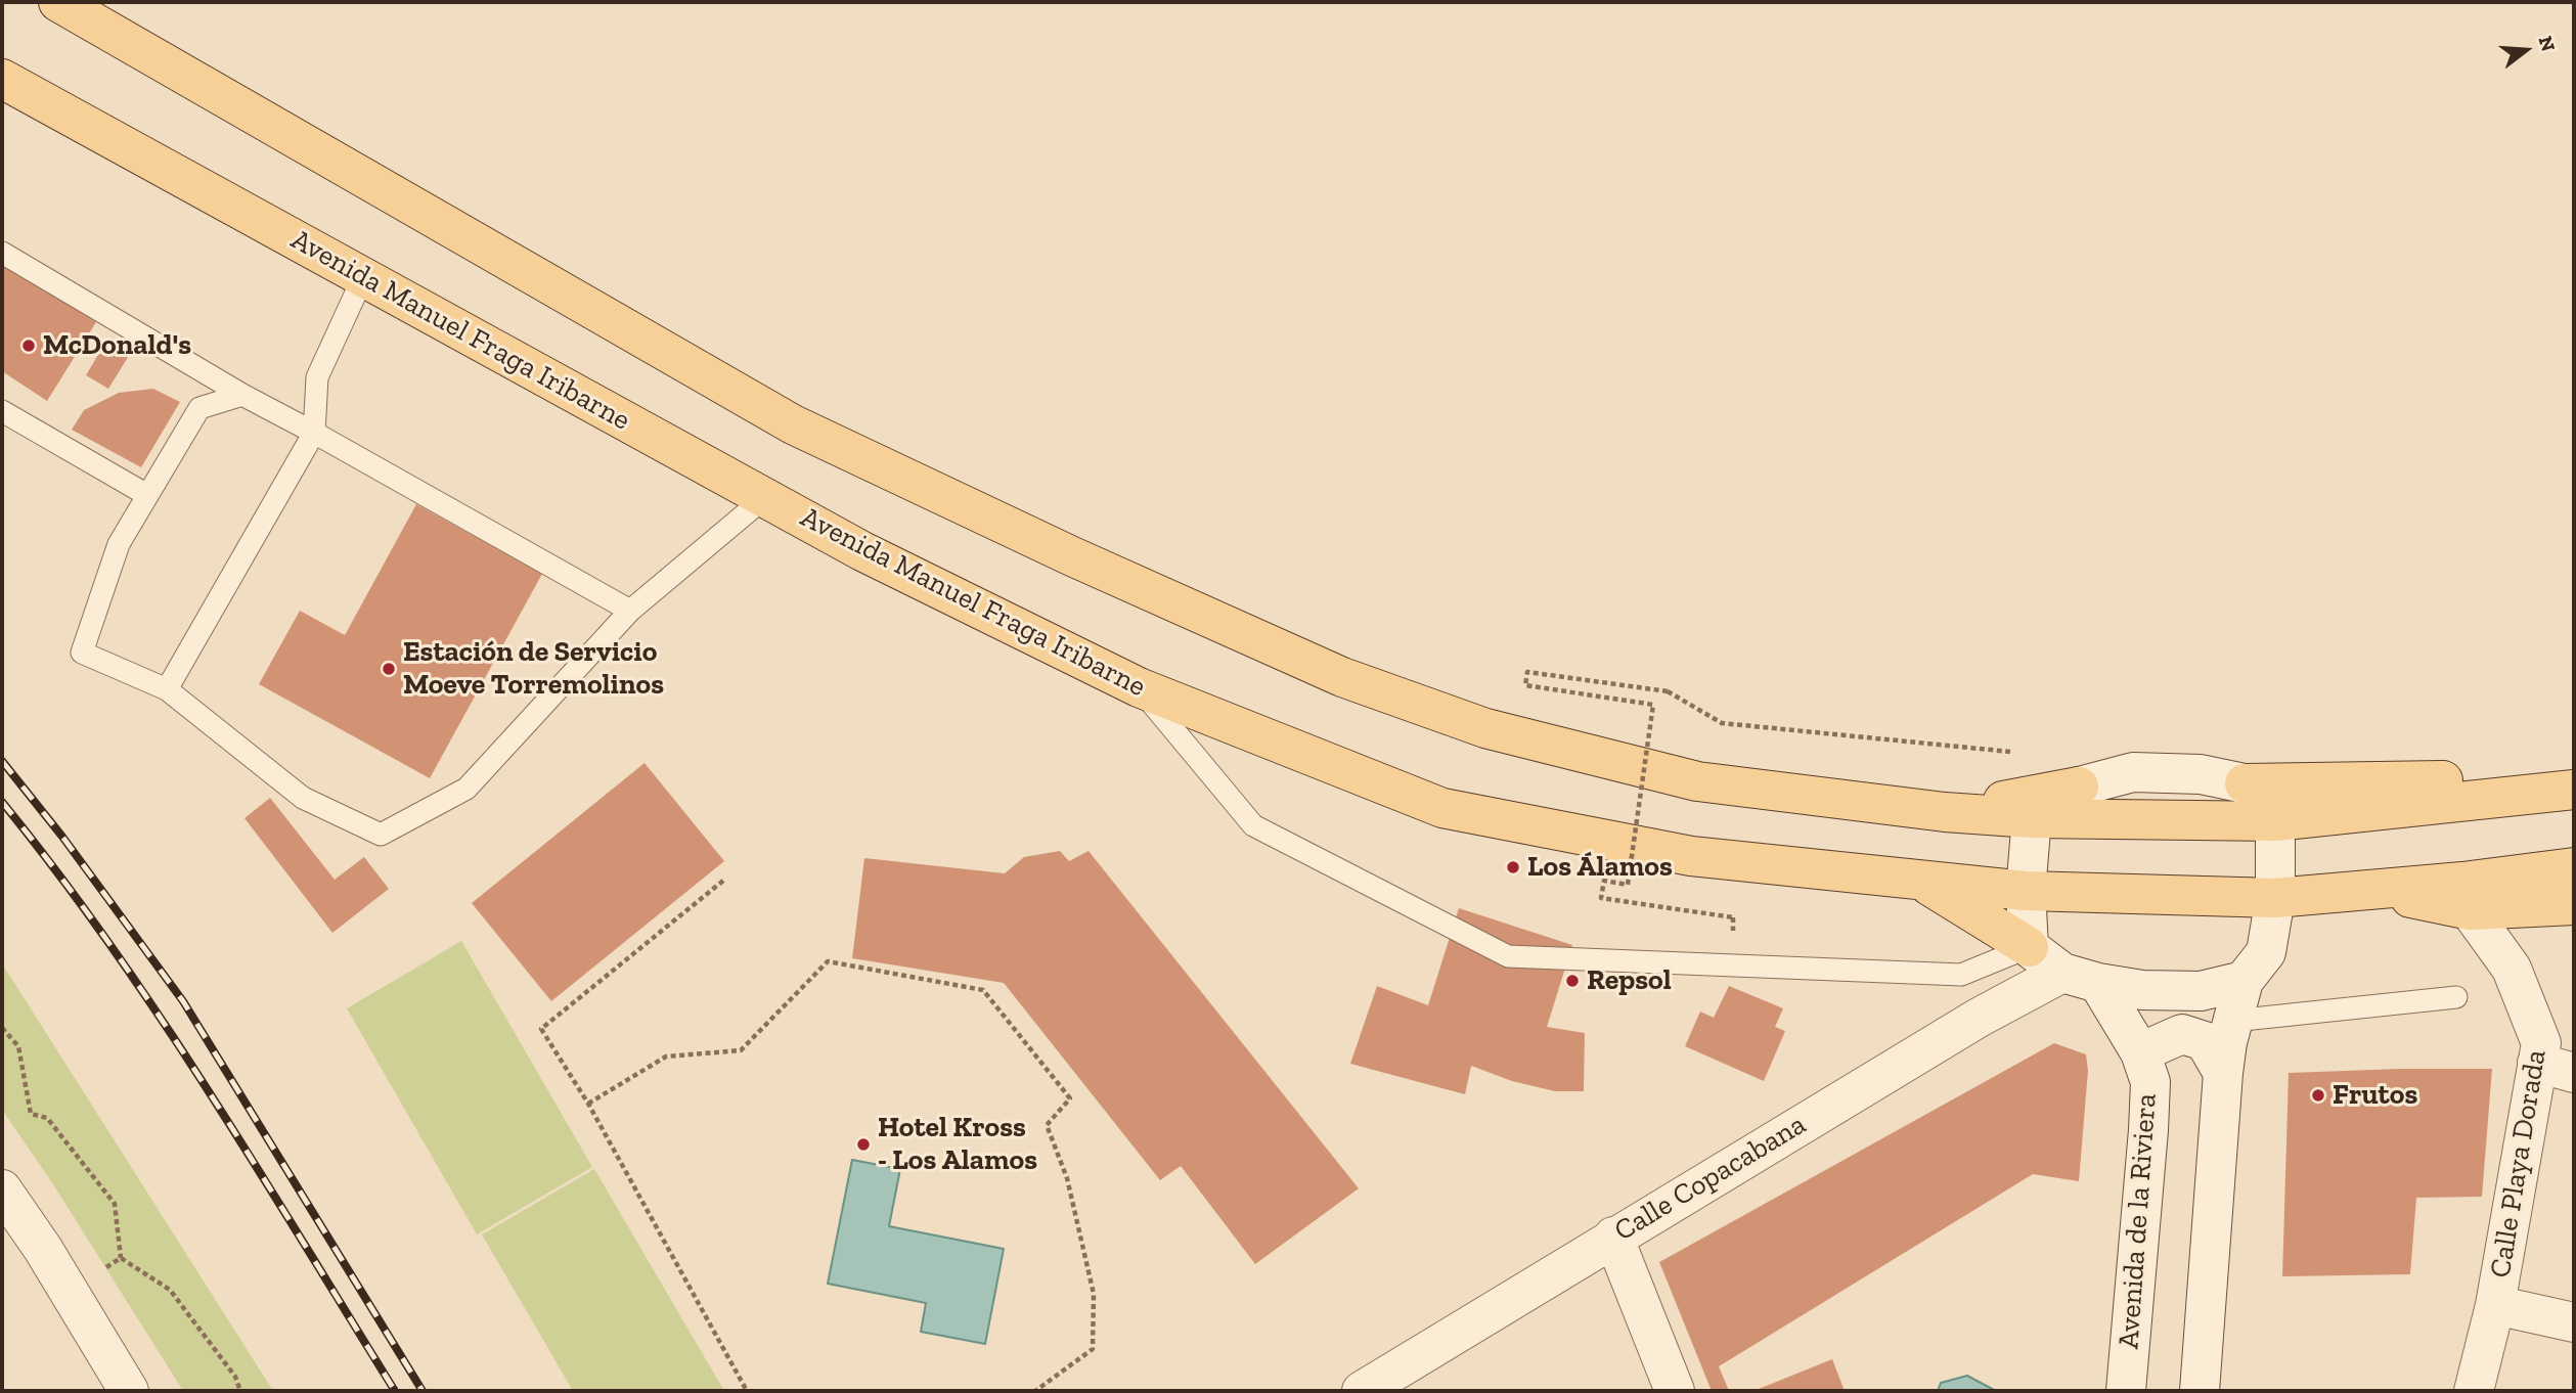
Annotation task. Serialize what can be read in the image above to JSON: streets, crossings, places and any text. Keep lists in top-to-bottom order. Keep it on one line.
{"streets":{"main road":["Avenida Manuel Fraga Iribarne"],"street":["Calle Playa Dorada","Calle Copacabana","Avenida de la Riviera"]},"crossings":[["Calle Copacabana","Avenida de la Riviera"]],"places":["McDonald's","Estación de Servicio Moeve Torremolinos","Los Álamos","Repsol","Frutos","Hotel Kross - Los Alamos"],"north":"right"}
